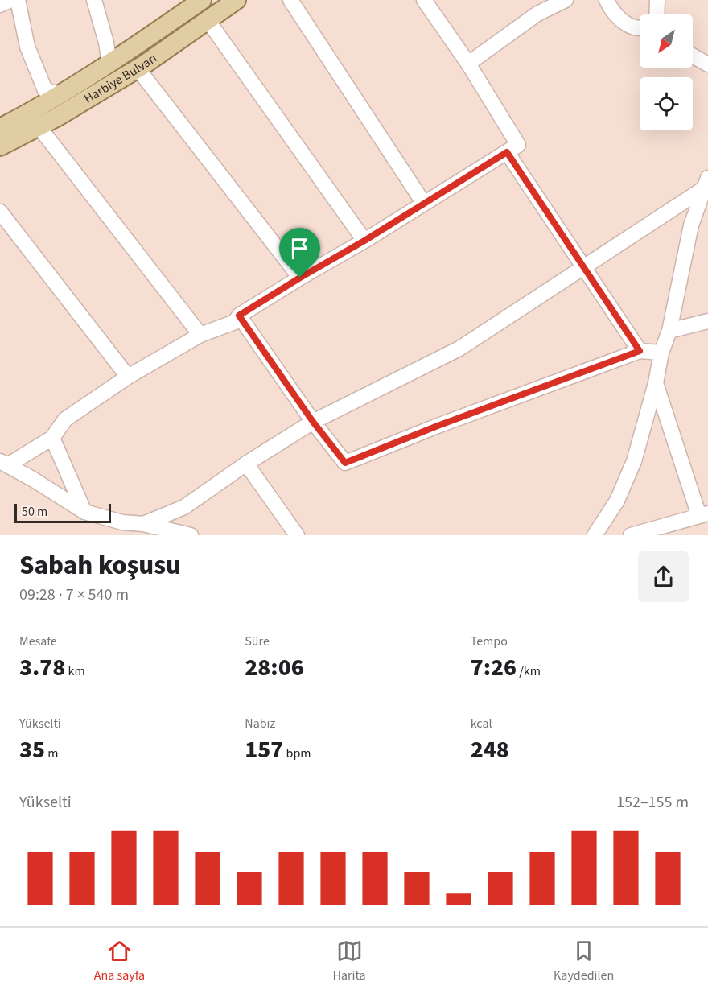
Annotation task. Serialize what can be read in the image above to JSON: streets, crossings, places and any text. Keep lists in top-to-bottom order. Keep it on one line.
{"streets":{"main road":["Harbiye Bulvarı"]},"scale_bar":"50 m","north":"bottom left","page":{"scale":"50 m","heading":["Sabah koşusu","09:28 · 7 × 540 m"],"stats":[["Mesafe","3.78 km"],["Süre","28:06"],["Tempo","7:26 /km"],["Yükselti","35 m"],["Nabız","157 bpm"],["kcal","248"]],"chart":["Yükselti","152–155 m"],"tabs":["Ana sayfa","Harita","Kaydedilen"]}}
